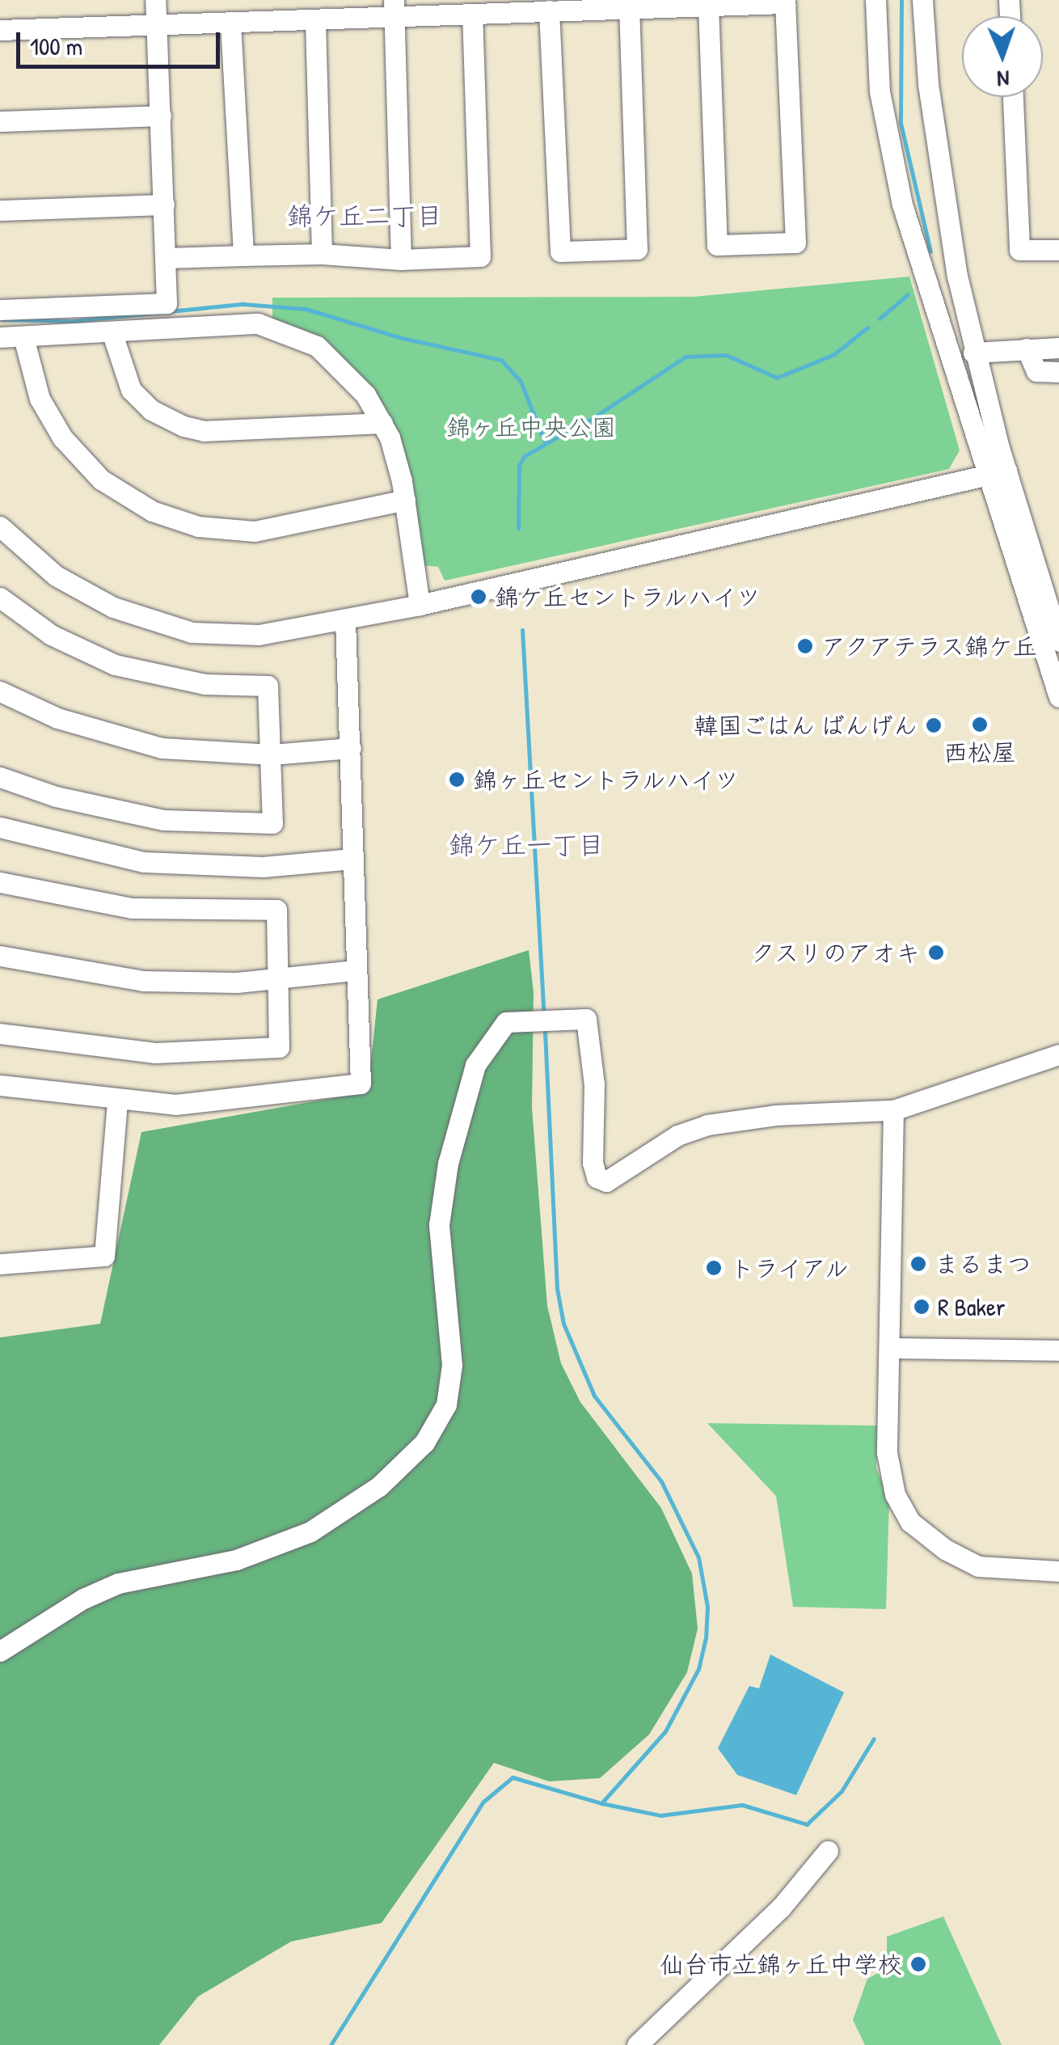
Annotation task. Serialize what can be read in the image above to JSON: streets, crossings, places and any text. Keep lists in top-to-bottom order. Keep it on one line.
{"districts":["錦ケ丘二丁目","錦ケ丘一丁目"],"parks":["錦ヶ丘中央公園"],"places":["錦ケ丘セントラルハイツ","アクアテラス錦ケ丘","西松屋","韓国ごはん ばんげん","錦ヶ丘セントラルハイツ","クスリのアオキ","まるまつ","トライアル","R Baker","仙台市立錦ヶ丘中学校"],"scale_bar":"100 m","north":"bottom"}
